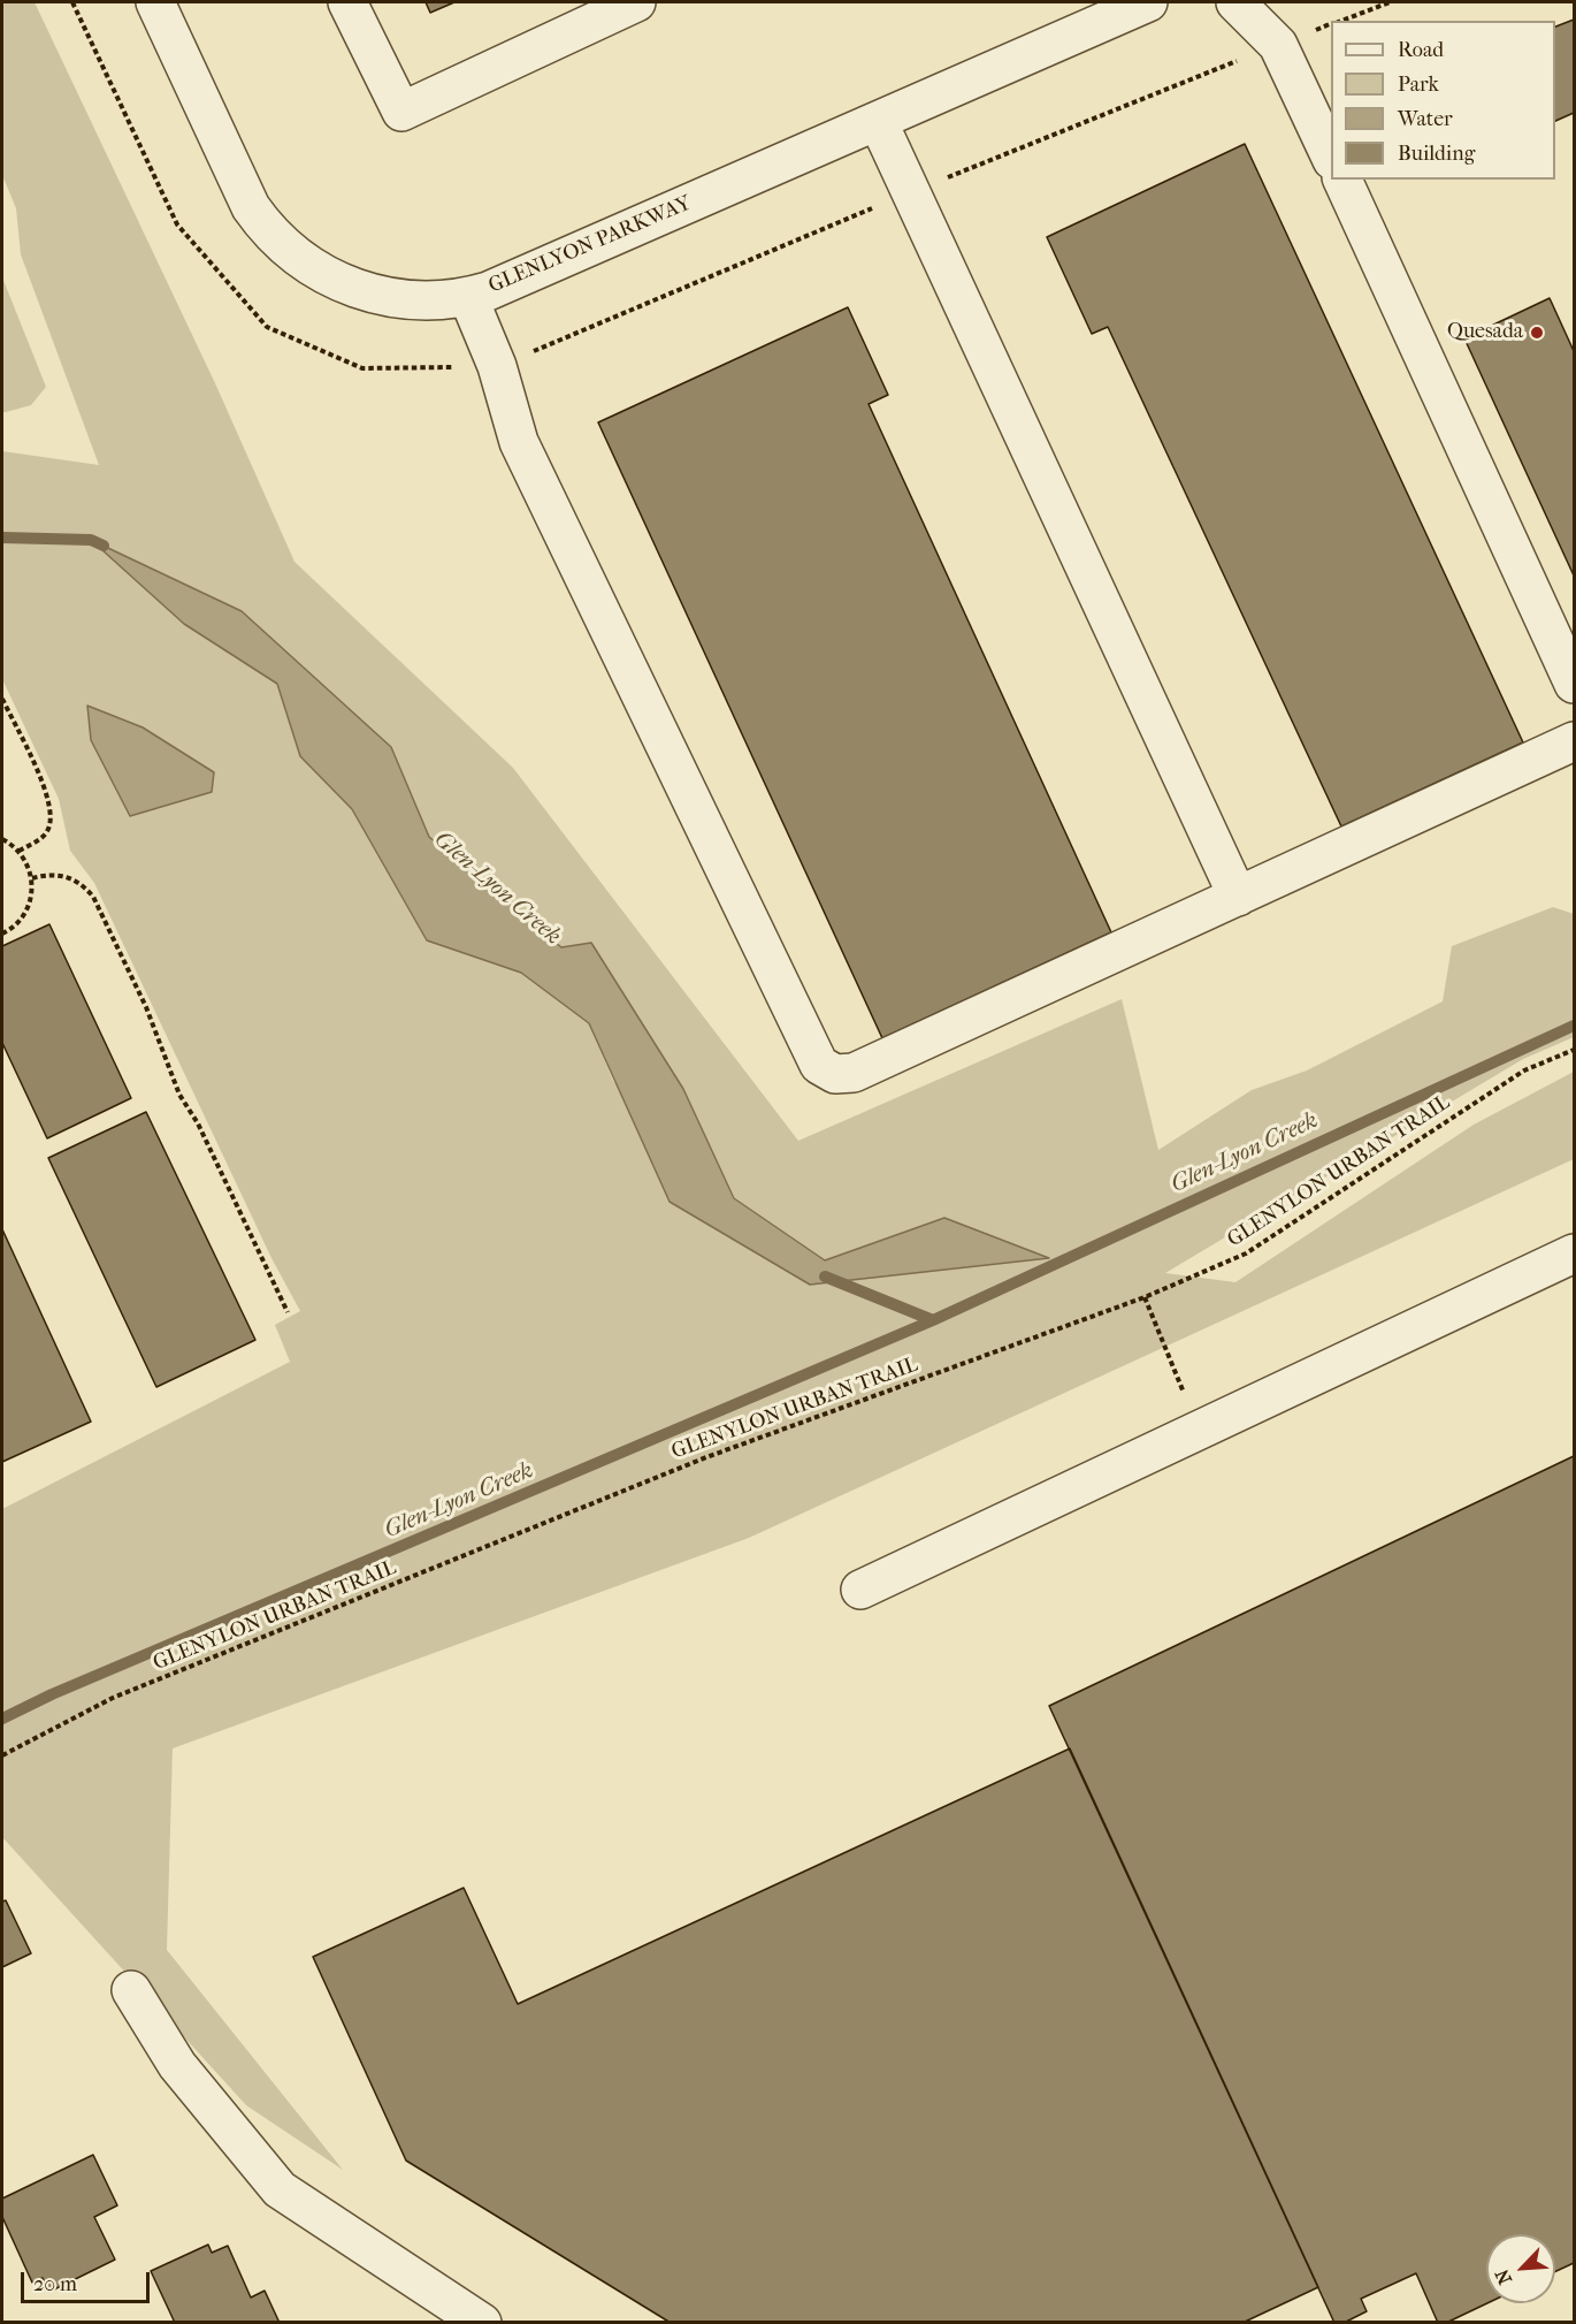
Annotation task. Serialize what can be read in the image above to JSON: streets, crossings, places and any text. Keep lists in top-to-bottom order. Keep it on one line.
{"streets":{"street":["GLENLYON PARKWAY"],"path":["GLENYLON URBAN TRAIL"]},"water":["Glen-Lyon Creek"],"places":["Quesada"],"legend":["Road","Park","Water","Building"],"scale_bar":"20 m","north":"bottom left"}
